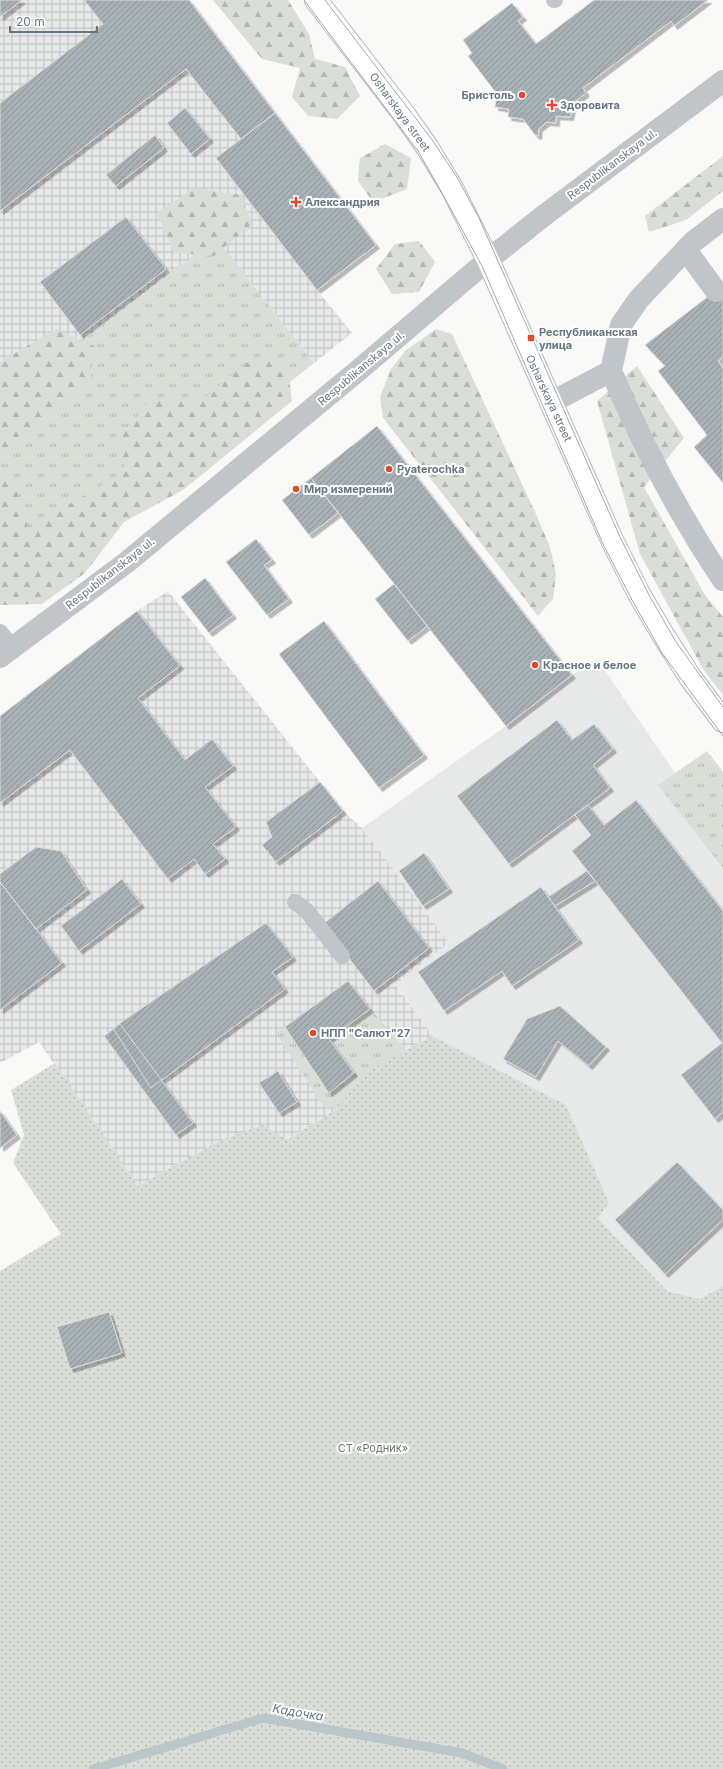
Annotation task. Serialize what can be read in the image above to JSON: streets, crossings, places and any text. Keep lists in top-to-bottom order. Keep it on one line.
{"streets":{"street":["Osharskaya street","Respublikanskaya ul."]},"crossings":[["Osharskaya street","Respublikanskaya ul."]],"water":["Кадочка"],"parks":["СТ «Родник»"],"places":{"other":["Бристоль","Pyaterochka","Мир измерений","Красное и белое","НПП \"Салют\"27"],"health":["Здоровита","Александрия"],"transit":["Республиканская улица"]},"scale_bar":"20 m"}
